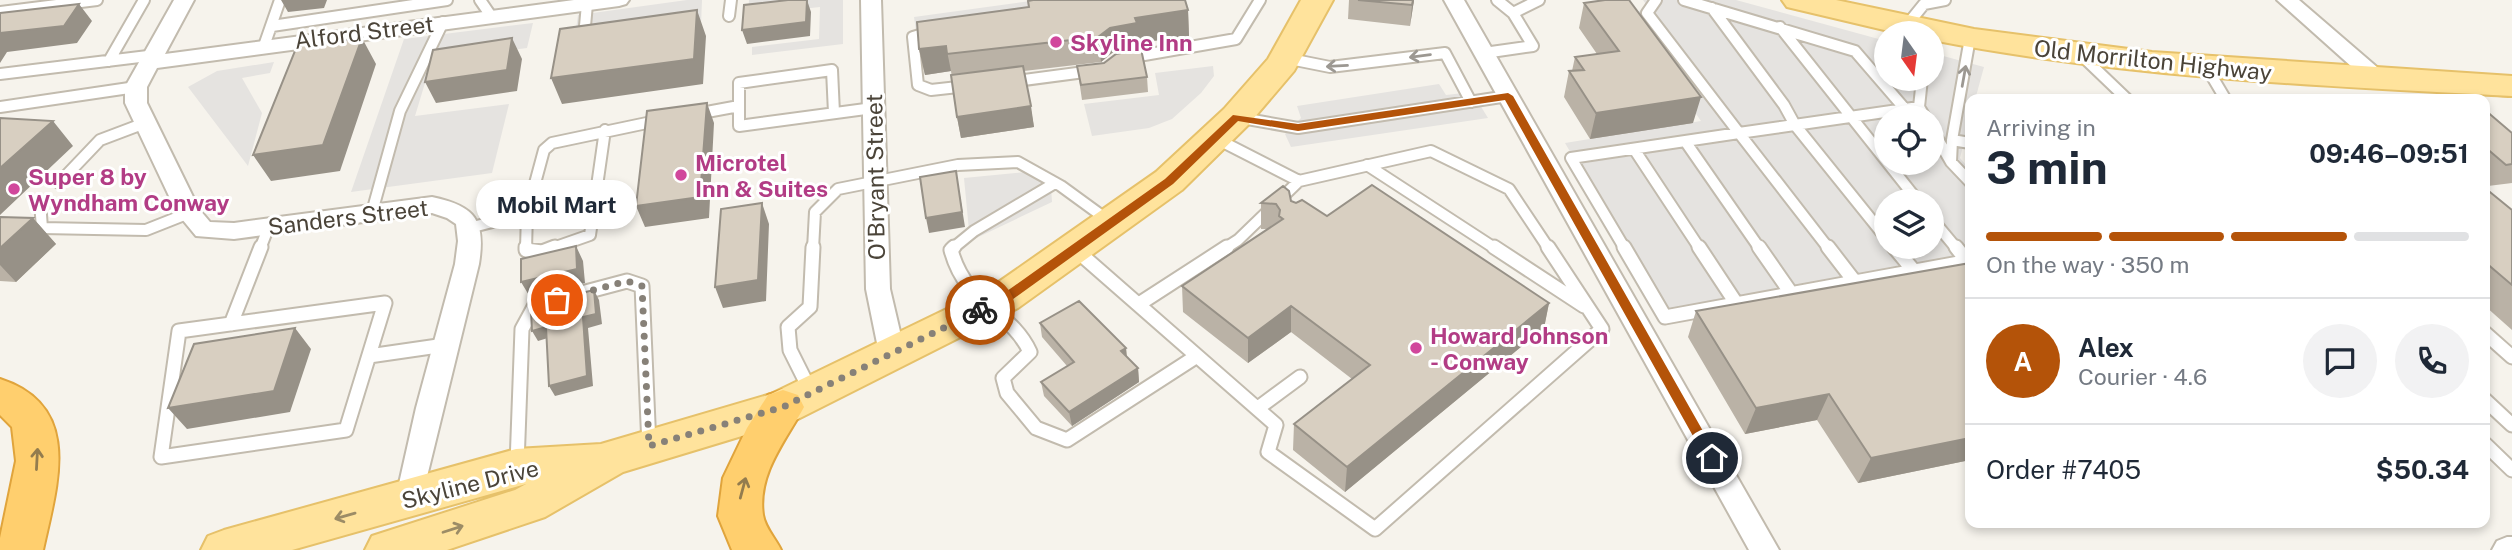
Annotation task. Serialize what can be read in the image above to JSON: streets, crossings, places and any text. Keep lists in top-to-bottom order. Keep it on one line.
{"streets":{"main road":["Old Morrilton Highway","Skyline Drive"],"street":["Alford Street","O'Bryant Street","Sanders Street"]},"crossings":[["O'Bryant Street","Skyline Drive"]],"places":["Skyline Inn","Microtel Inn & Suites","Super 8 by Wyndham Conway","Mobil Mart","Howard Johnson - Conway"],"north":"bottom","page":{"heading":["3 min","Arriving in","09:46–09:51"],"panel":["Alex","Courier · 4.6","Order #7405","$50.34"],"bubble":"Mobil Mart","bar":"On the way · 350 m","round":"A"}}
